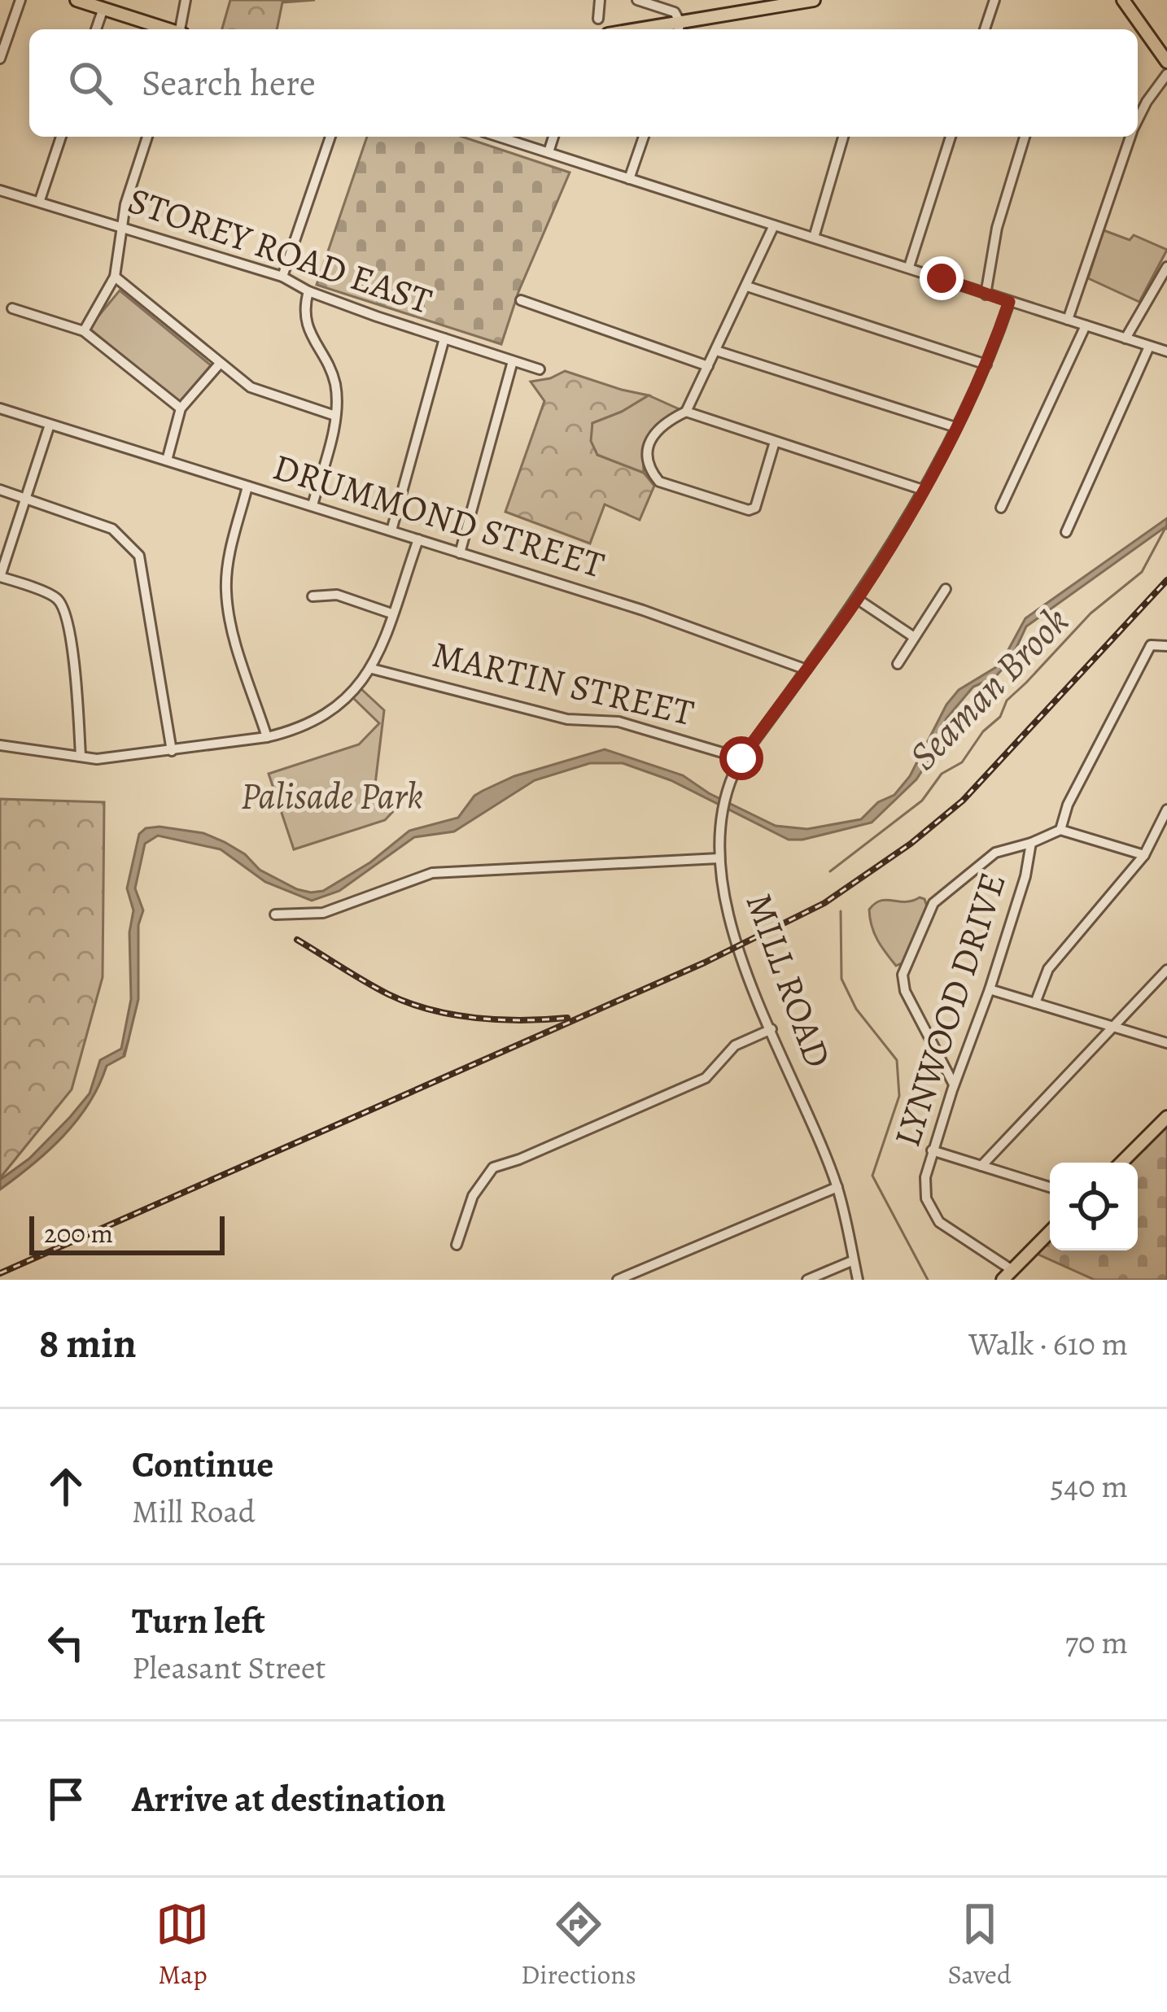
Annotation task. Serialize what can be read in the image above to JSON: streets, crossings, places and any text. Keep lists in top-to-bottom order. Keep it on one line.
{"streets":{"street":["STOREY ROAD EAST","DRUMMOND STREET","MARTIN STREET","MILL ROAD","LYNWOOD DRIVE"]},"crossings":[["DRUMMOND STREET","MILL ROAD"],["MARTIN STREET","MILL ROAD"]],"water":["Seaman Brook"],"parks":["Palisade Park"],"scale_bar":"200 m","page":{"search":"Search here","scale":"200 m","heading":["8 min","Walk · 610 m"],"list":[["Continue","Mill Road","540 m"],["Turn left","Pleasant Street","70 m"],"Arrive at destination"],"nav":["Map","Directions","Saved"]}}
